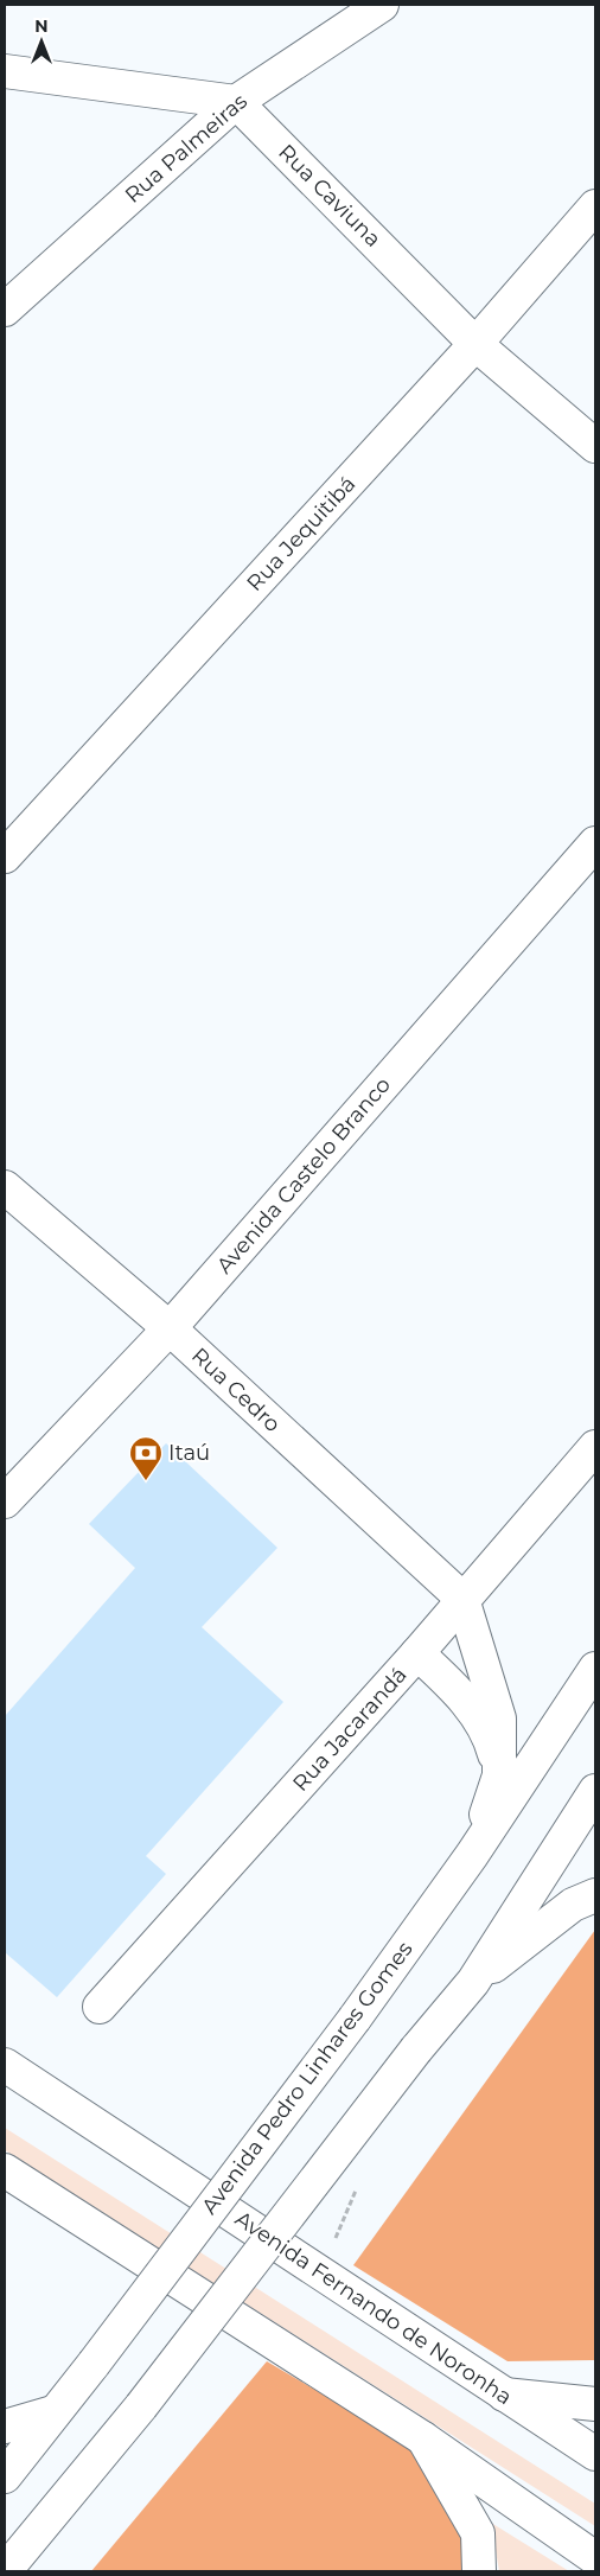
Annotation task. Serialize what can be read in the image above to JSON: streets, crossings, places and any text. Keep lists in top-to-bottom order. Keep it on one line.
{"streets":{"main road":["Rua Palmeiras","Rua Caviuna","Rua Jequitibá","Avenida Castelo Branco","Rua Cedro","Rua Jacarandá","Avenida Pedro Linhares Gomes","Avenida Fernando de Noronha"]},"crossings":[["Rua Palmeiras","Rua Caviuna"],["Rua Caviuna","Rua Jequitibá"],["Avenida Castelo Branco","Rua Cedro"],["Rua Cedro","Rua Jacarandá"]],"places":{"bank":["Itaú"]},"north":"top"}
